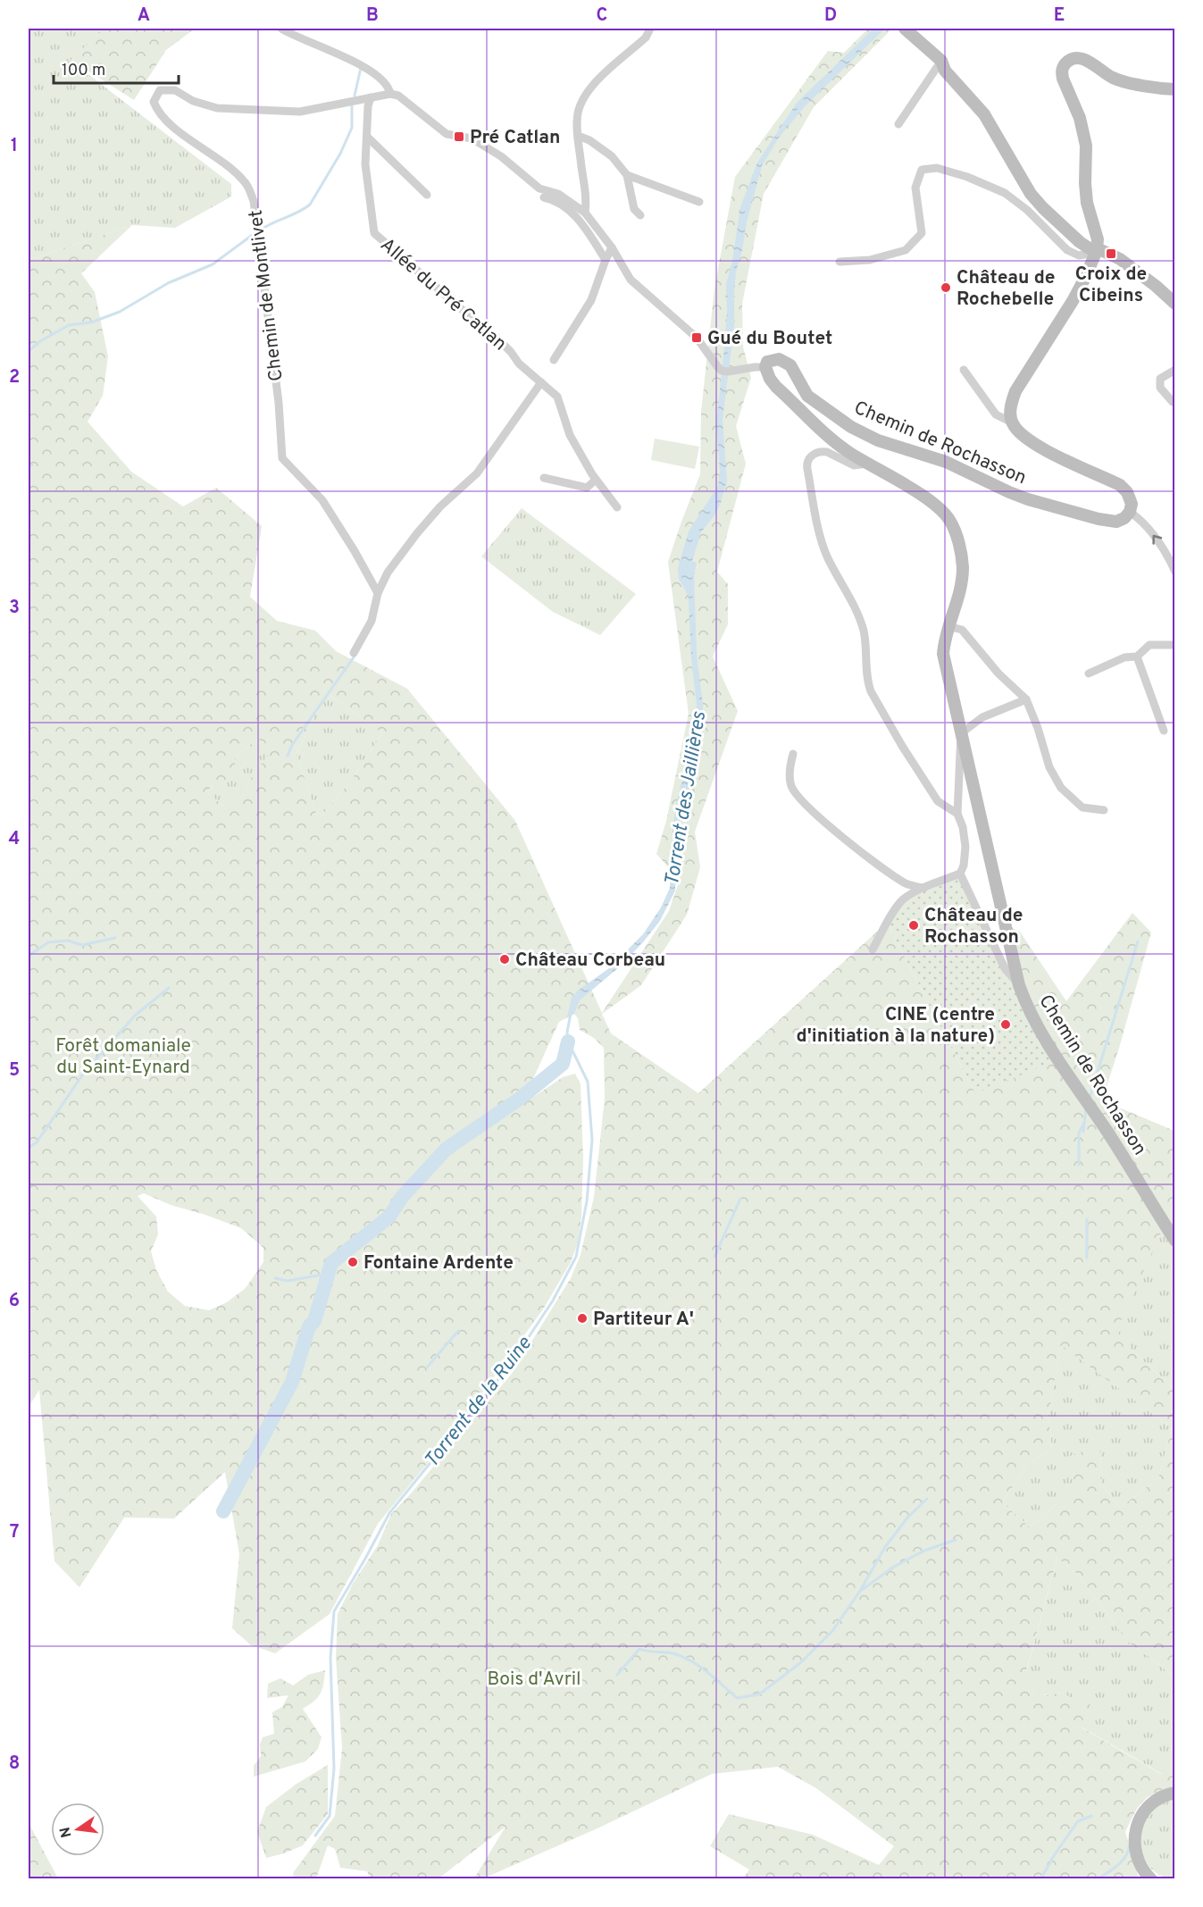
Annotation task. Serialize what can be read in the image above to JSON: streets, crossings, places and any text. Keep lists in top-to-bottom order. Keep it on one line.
{"streets":{"street":["Allée du Pré Catlan","Chemin de Montlivet","Chemin de Rochasson"]},"crossings":[["Allée du Pré Catlan","Chemin de Montlivet"]],"water":["Torrent des Jaillières","Torrent de la Ruine"],"parks":["Forêt domaniale du Saint-Eynard","Bois d'Avril"],"places":{"transit":["Pré Catlan","Croix de Cibeins","Gué du Boutet"],"other":["Château de Rochebelle","Château de Rochasson","Château Corbeau","CINE (centre d'initiation à la nature)","Fontaine Ardente","Partiteur A'"]},"scale_bar":"100 m","north":"left","grid":{"columns":["A","B","C","D","E"],"rows":["1","2","3","4","5","6","7","8"]}}
